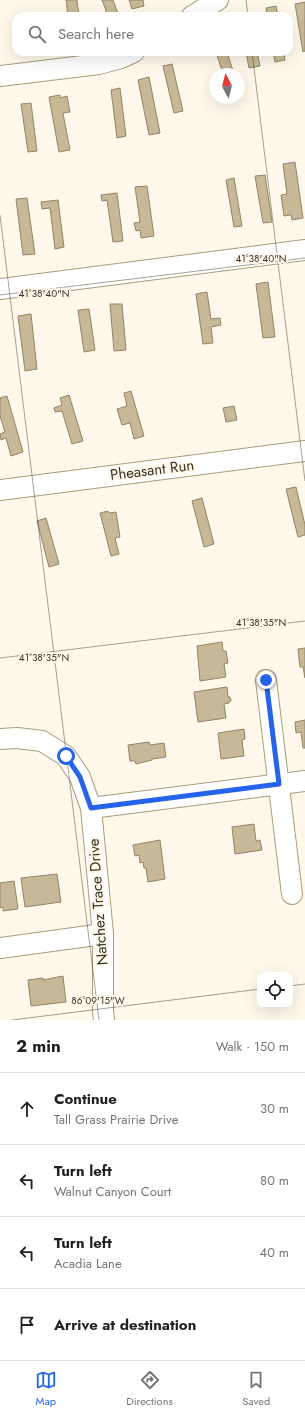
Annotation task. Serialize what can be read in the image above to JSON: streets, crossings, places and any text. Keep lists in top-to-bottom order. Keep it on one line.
{"streets":{"street":["Pheasant Run","Natchez Trace Drive"]},"north":"top","page":{"search":"Search here","heading":["2 min","Walk · 150 m"],"list":[["Continue","Tall Grass Prairie Drive","30 m"],["Turn left","Walnut Canyon Court","80 m"],["Turn left","Acadia Lane","40 m"],"Arrive at destination"],"nav":["Map","Directions","Saved"]},"coordinates":["41°38'40\"N","41°38'35\"N","86°09'15\"W"]}
